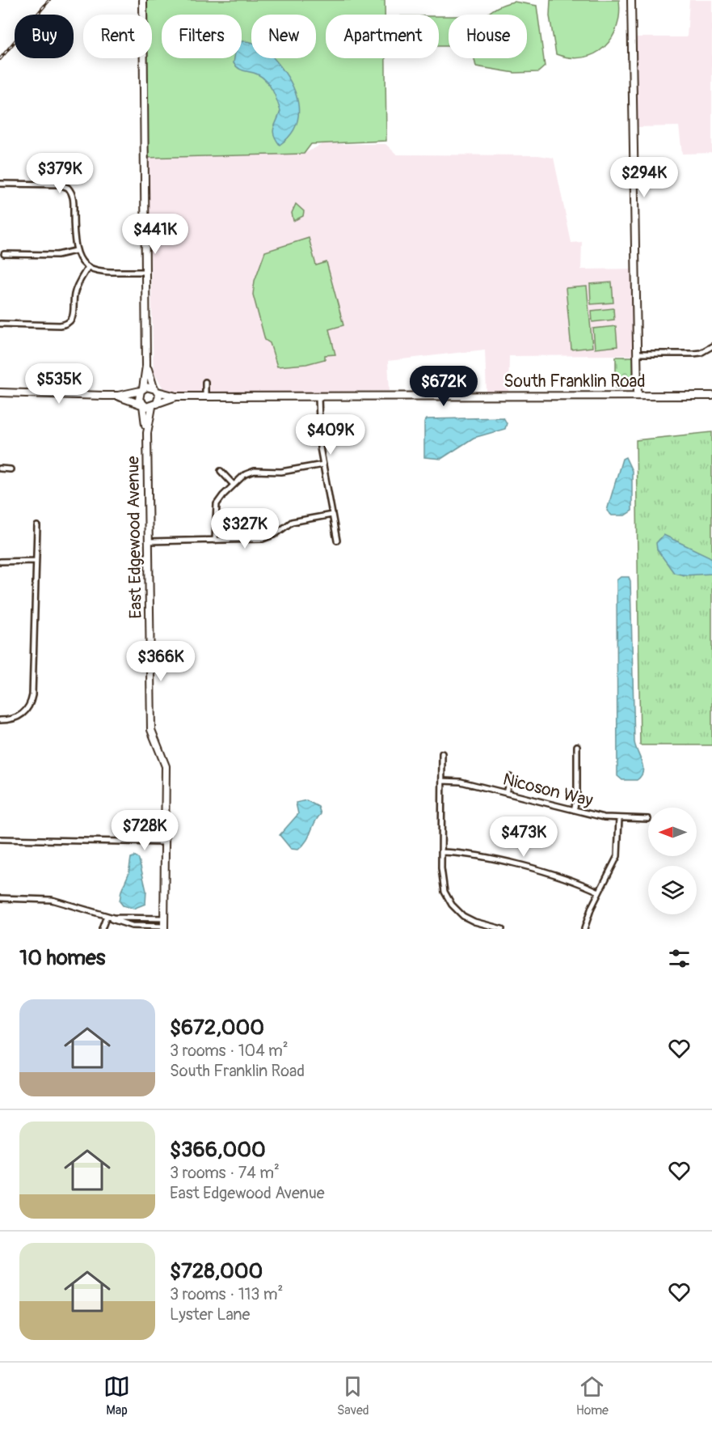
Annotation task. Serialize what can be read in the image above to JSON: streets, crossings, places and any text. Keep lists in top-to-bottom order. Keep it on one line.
{"streets":{"main road":["South Franklin Road","East Edgewood Avenue"],"street":["Nicoson Way"]},"north":"left","page":{"chip":["Buy","Rent","Filters","New","Apartment","House"],"price":["$379K","$294K","$441K","$535K","$672K","$409K","$327K","$366K","$728K","$473K"],"heading":"10 homes","list":[{"name":"$672,000","note":"3 rooms · 104 m² · South Franklin Road"},{"name":"$366,000","note":"3 rooms · 74 m² · East Edgewood Avenue"},{"name":"$728,000","note":"3 rooms · 113 m² · Lyster Lane"}],"tabs":["Map","Saved","Home"]}}
